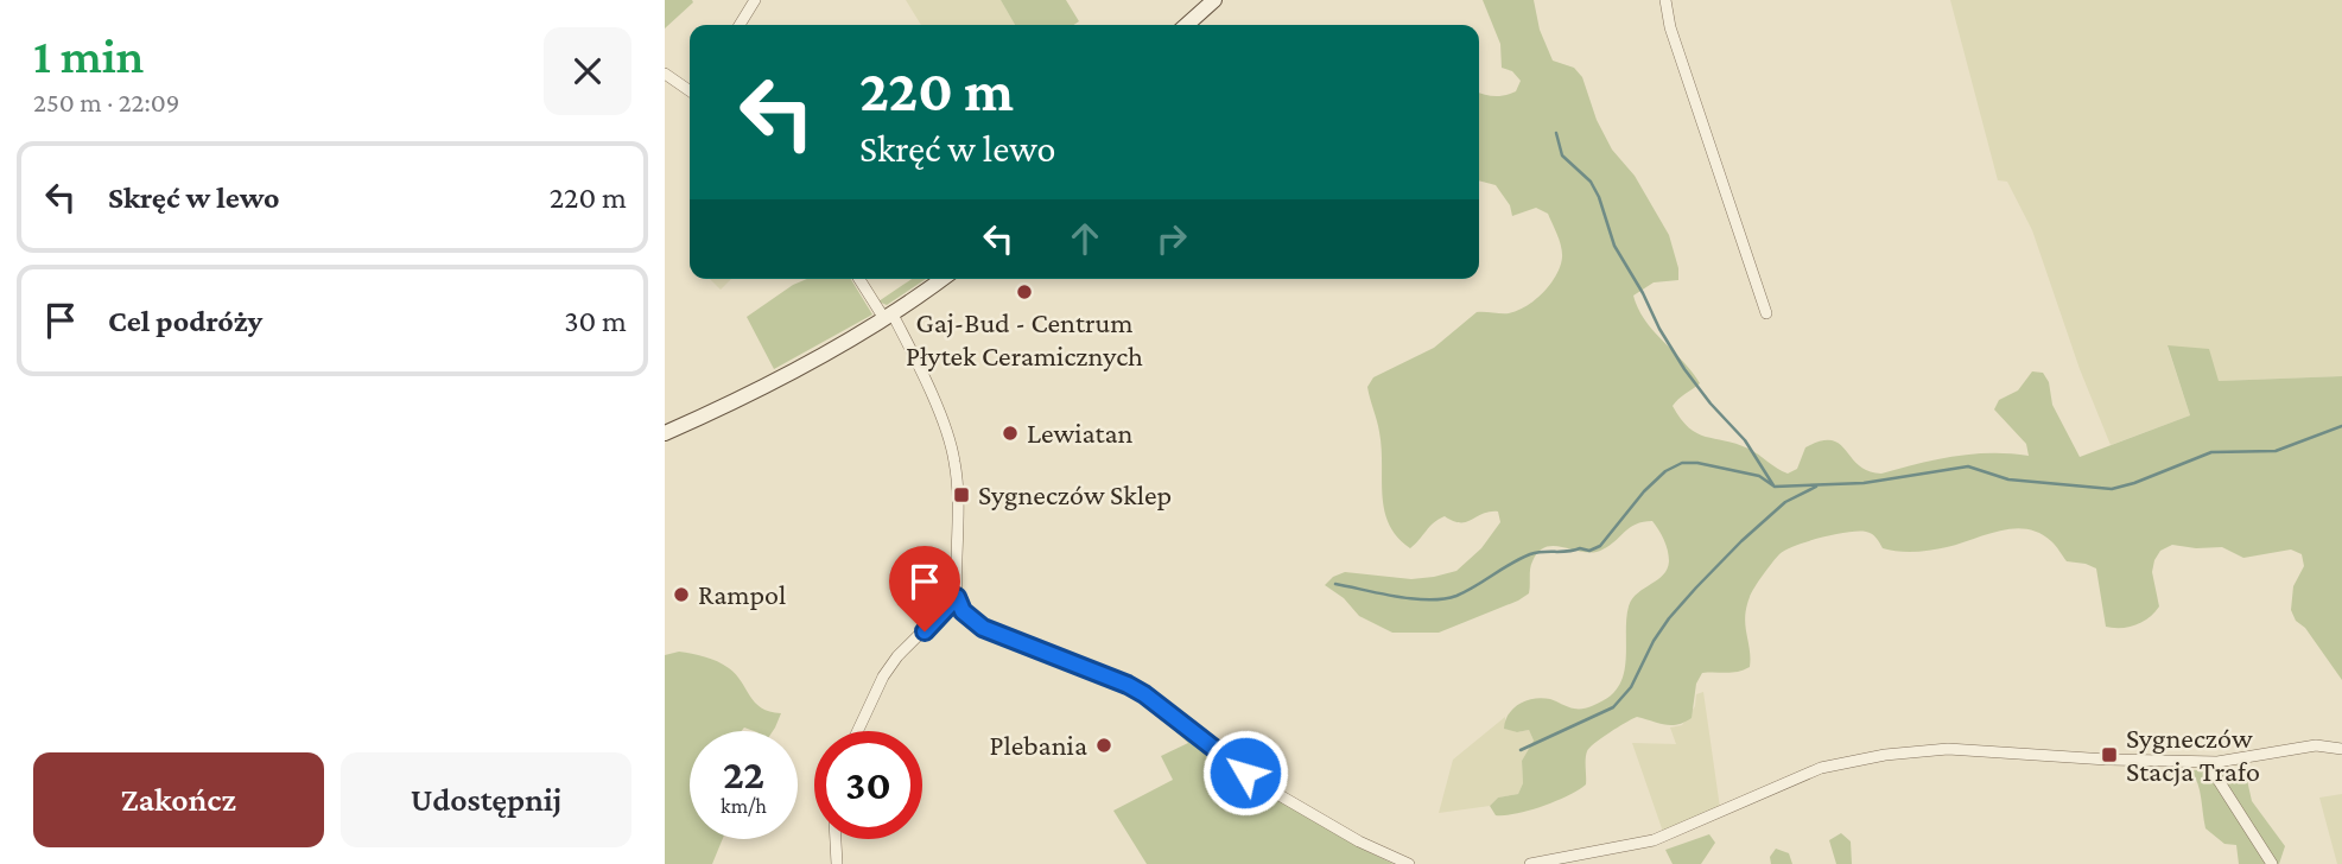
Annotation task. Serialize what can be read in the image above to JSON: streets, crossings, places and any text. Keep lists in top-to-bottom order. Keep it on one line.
{"places":{"other":["Gaj-Bud - Centrum Płytek Ceramicznych","Lewiatan","Rampol","Plebania"],"transit":["Sygneczów Sklep","Sygneczów Stacja Trafo"]},"page":{"heading":["1 min","250 m · 22:09"],"turn":["220 m","Skręć w lewo"],"list":[{"name":"Skręć w lewo","value":"220 m"},{"name":"Cel podróży","value":"30 m"}],"speed":"22 km/h","limit":"30","buttons":["Zakończ","Udostępnij"]}}
